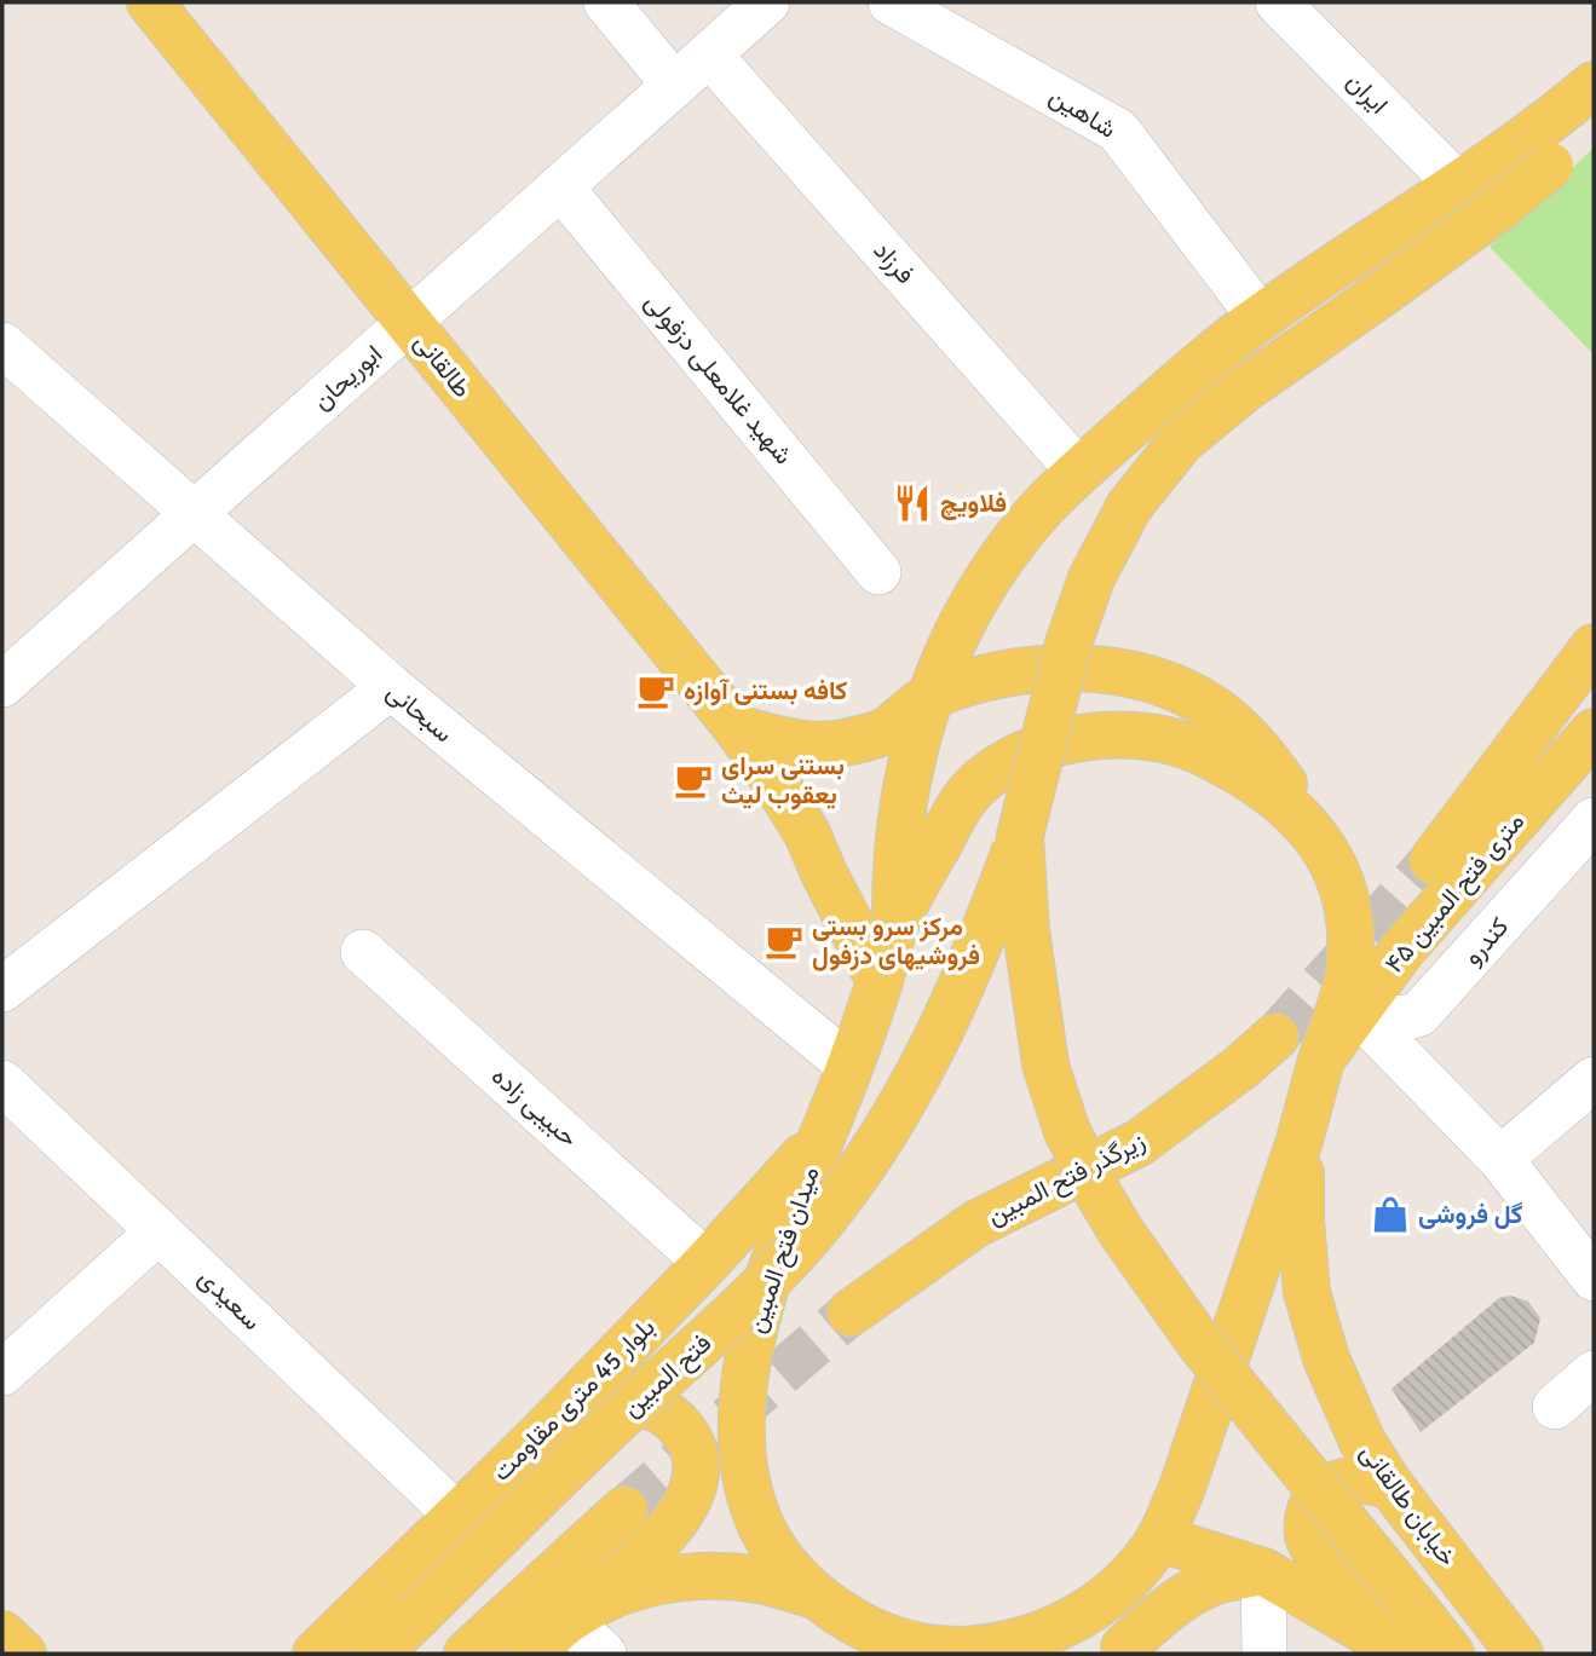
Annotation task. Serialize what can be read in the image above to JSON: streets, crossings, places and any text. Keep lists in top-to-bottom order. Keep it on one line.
{"streets":{"main road":["طالقانی","۴۵ متری فتح المبین","زیرگذر فتح المبین","میدان فتح المبین","فتح المبین","بلوار 45 متری مقاومت","خیابان طالقانی"],"street":["ایران","شاهین","فرزاد","ابوریحان","شهید غلامعلی دزفولی","سبحانی","کندرو","حبیبی زاده","سعیدی"]},"crossings":[["فرزاد","ابوریحان"],["طالقانی","ابوریحان"],["طالقانی","میدان فتح المبین"],["ابوریحان","شهید غلامعلی دزفولی"],["ابوریحان","سبحانی"],["سبحانی","میدان فتح المبین"],["۴۵ متری فتح المبین","کندرو"],["۴۵ متری فتح المبین","میدان فتح المبین"],["حبیبی زاده","بلوار 45 متری مقاومت"],["میدان فتح المبین","بلوار 45 متری مقاومت"],["میدان فتح المبین","خیابان طالقانی"],["سعیدی","بلوار 45 متری مقاومت"]],"places":{"restaurant":["فلاویچ"],"cafe":["کافه بستنی آوازه","بستنی سرای یعقوب لیث","مرکز سرو بستی فروشیهای دزفول"],"shop":["گل فروشی"]}}
